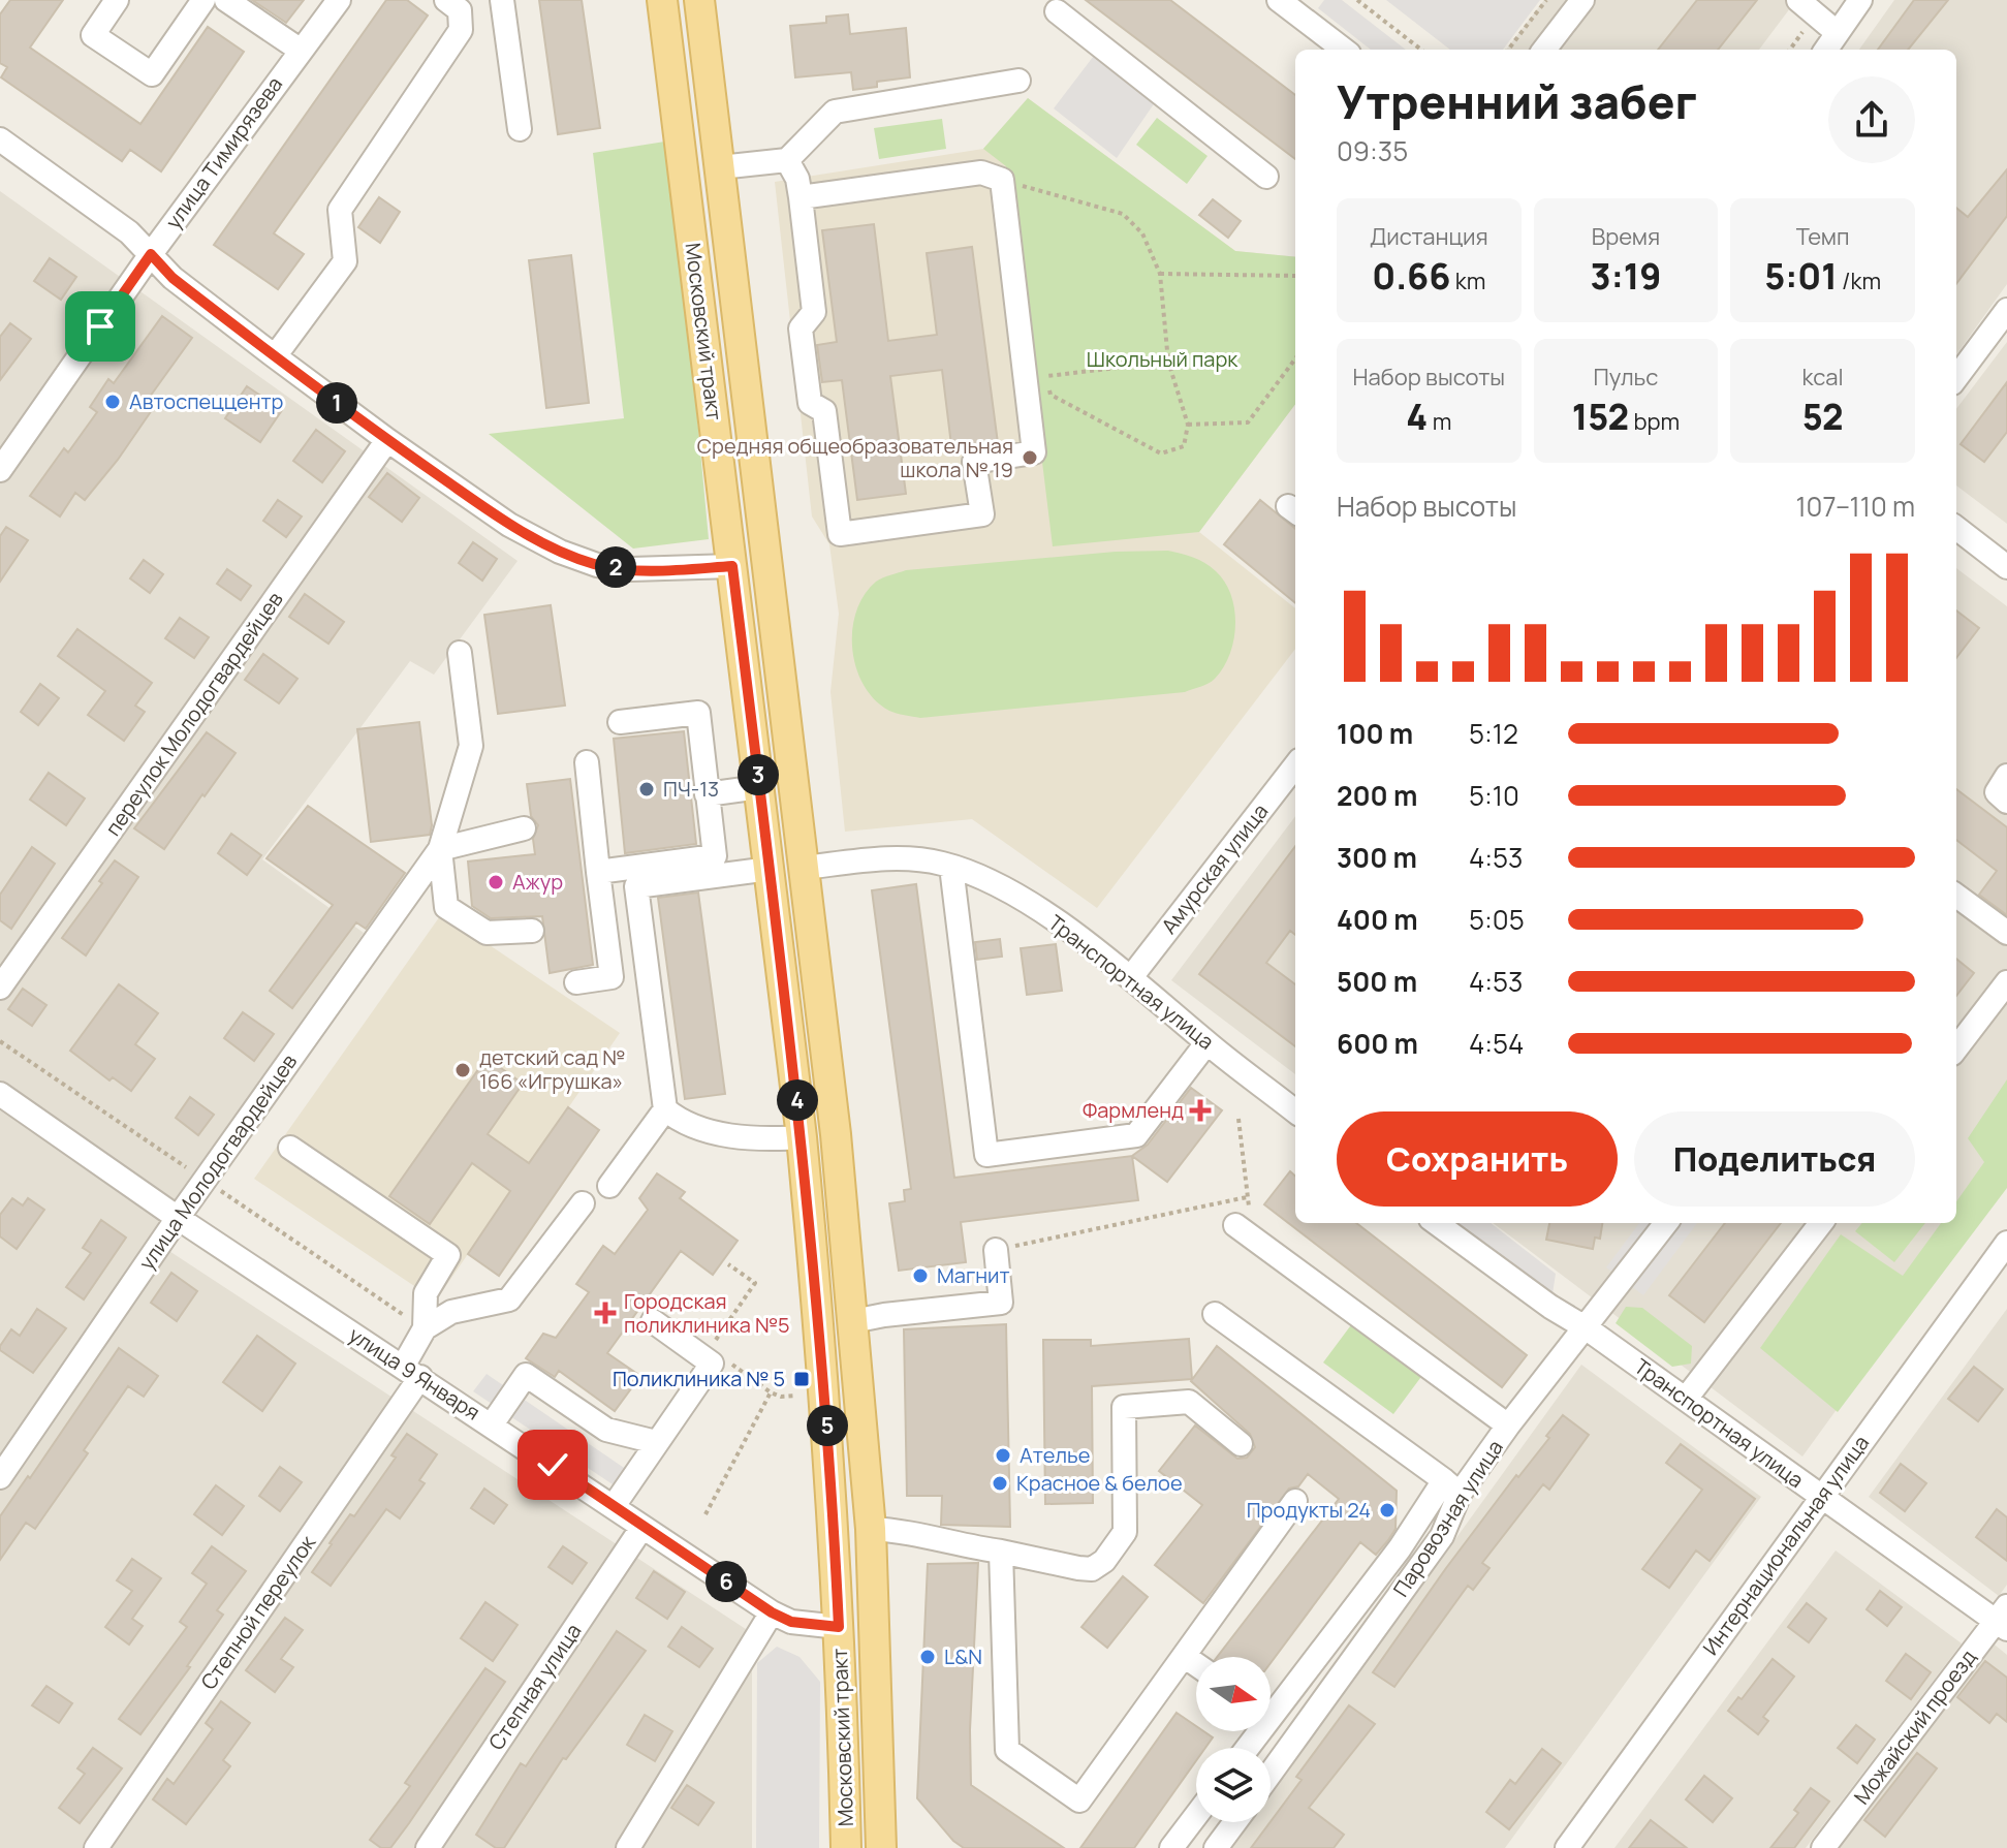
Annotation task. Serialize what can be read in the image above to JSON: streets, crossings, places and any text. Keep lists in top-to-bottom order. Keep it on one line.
{"streets":{"main road":["Московский тракт"],"street":["улица Тимирязева","переулок Молодогвардейцев","Амурская улица","Транспортная улица","улица Молодогвардейцев","улица 9 Января","Паровозная улица","Интернациональная улица","Степной переулок","Степная улица","Можайский проезд"]},"crossings":[["Московский тракт","Транспортная улица"],["Московский тракт","улица 9 Января"],["Амурская улица","Транспортная улица"],["Транспортная улица","Паровозная улица"],["Транспортная улица","Интернациональная улица"],["Транспортная улица","Можайский проезд"],["улица Молодогвардейцев","улица 9 Января"],["улица 9 Января","Степной переулок"],["улица 9 Января","Степная улица"]],"parks":["Школьный парк"],"places":{"other":["Автоспеццентр","Средняя общеобразовательная школа № 19","ПЧ-13","Ажур","детский сад № 166 «Игрушка»","Магнит","Ателье","Красное & белое","Продукты 24","L&N"],"health":["Фармленд","Городская поликлиника №5"],"transit":["Поликлиника № 5"]},"north":"right","page":{"heading":["Утренний забег","09:35"],"stats":[["Дистанция","0.66 km"],["Время","3:19"],["Темп","5:01 /km"],["Набор высоты","4 m"],["Пульс","152 bpm"],["kcal","52"]],"pins":["1","2","3","4","5","6"],"chart":["Набор высоты","107–110 m"],"list":[{"name":"100 m","note":"5:12"},{"name":"200 m","note":"5:10"},{"name":"300 m","note":"4:53"},{"name":"400 m","note":"5:05"},{"name":"500 m","note":"4:53"},{"name":"600 m","note":"4:54"}],"buttons":["Сохранить","Поделиться"]}}
